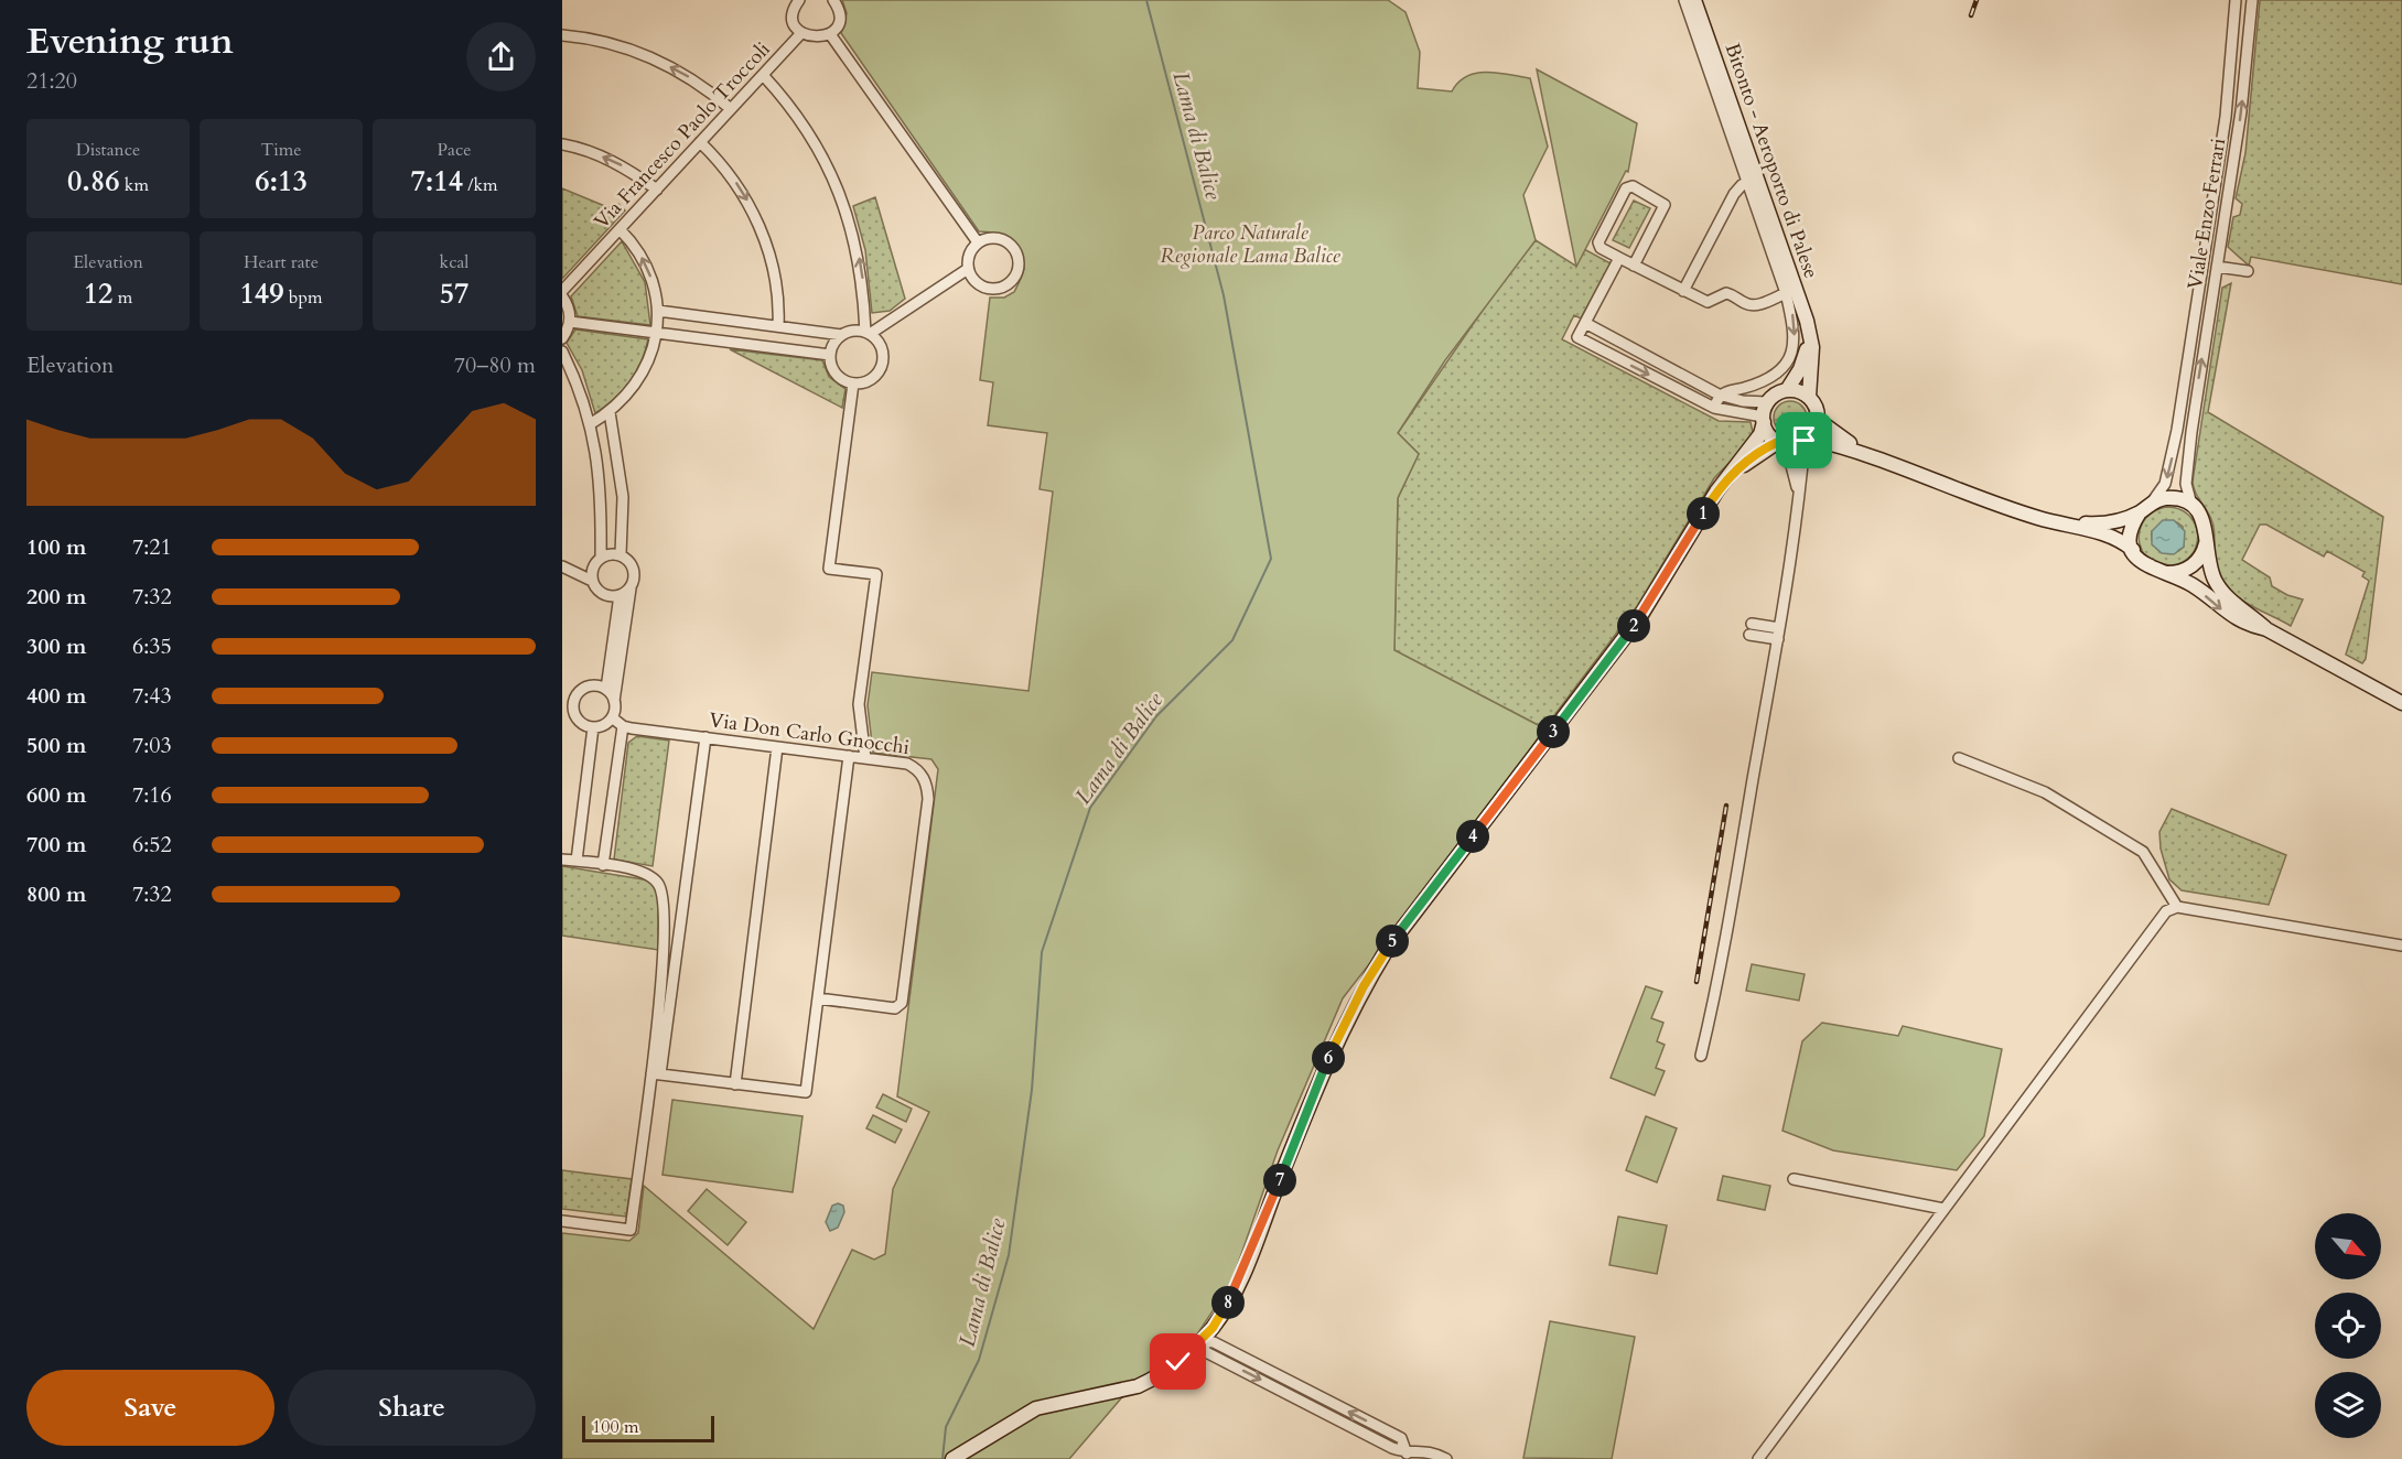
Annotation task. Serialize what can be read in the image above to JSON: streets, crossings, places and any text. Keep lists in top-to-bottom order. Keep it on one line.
{"streets":{"main road":["Bitonto - Aeroporto di Palese"],"street":["Via Francesco Paolo Troccoli","Viale Enzo Ferrari","Via Don Carlo Gnocchi"]},"water":["Lama di Balice"],"parks":["Parco Naturale Regionale Lama Balice"],"scale_bar":"100 m","north":"bottom right","page":{"heading":["Evening run","21:20"],"stats":[["Distance","0.86 km"],["Time","6:13"],["Pace","7:14 /km"],["Elevation","12 m"],["Heart rate","149 bpm"],["kcal","57"]],"chart":["Elevation","70–80 m"],"pins":["1","2","3","4","5","6","7","8"],"list":[{"name":"100 m","note":"7:21"},{"name":"200 m","note":"7:32"},{"name":"300 m","note":"6:35"},{"name":"400 m","note":"7:43"},{"name":"500 m","note":"7:03"},{"name":"600 m","note":"7:16"},{"name":"700 m","note":"6:52"},{"name":"800 m","note":"7:32"}],"buttons":["Save","Share"],"scale":"100 m"}}
